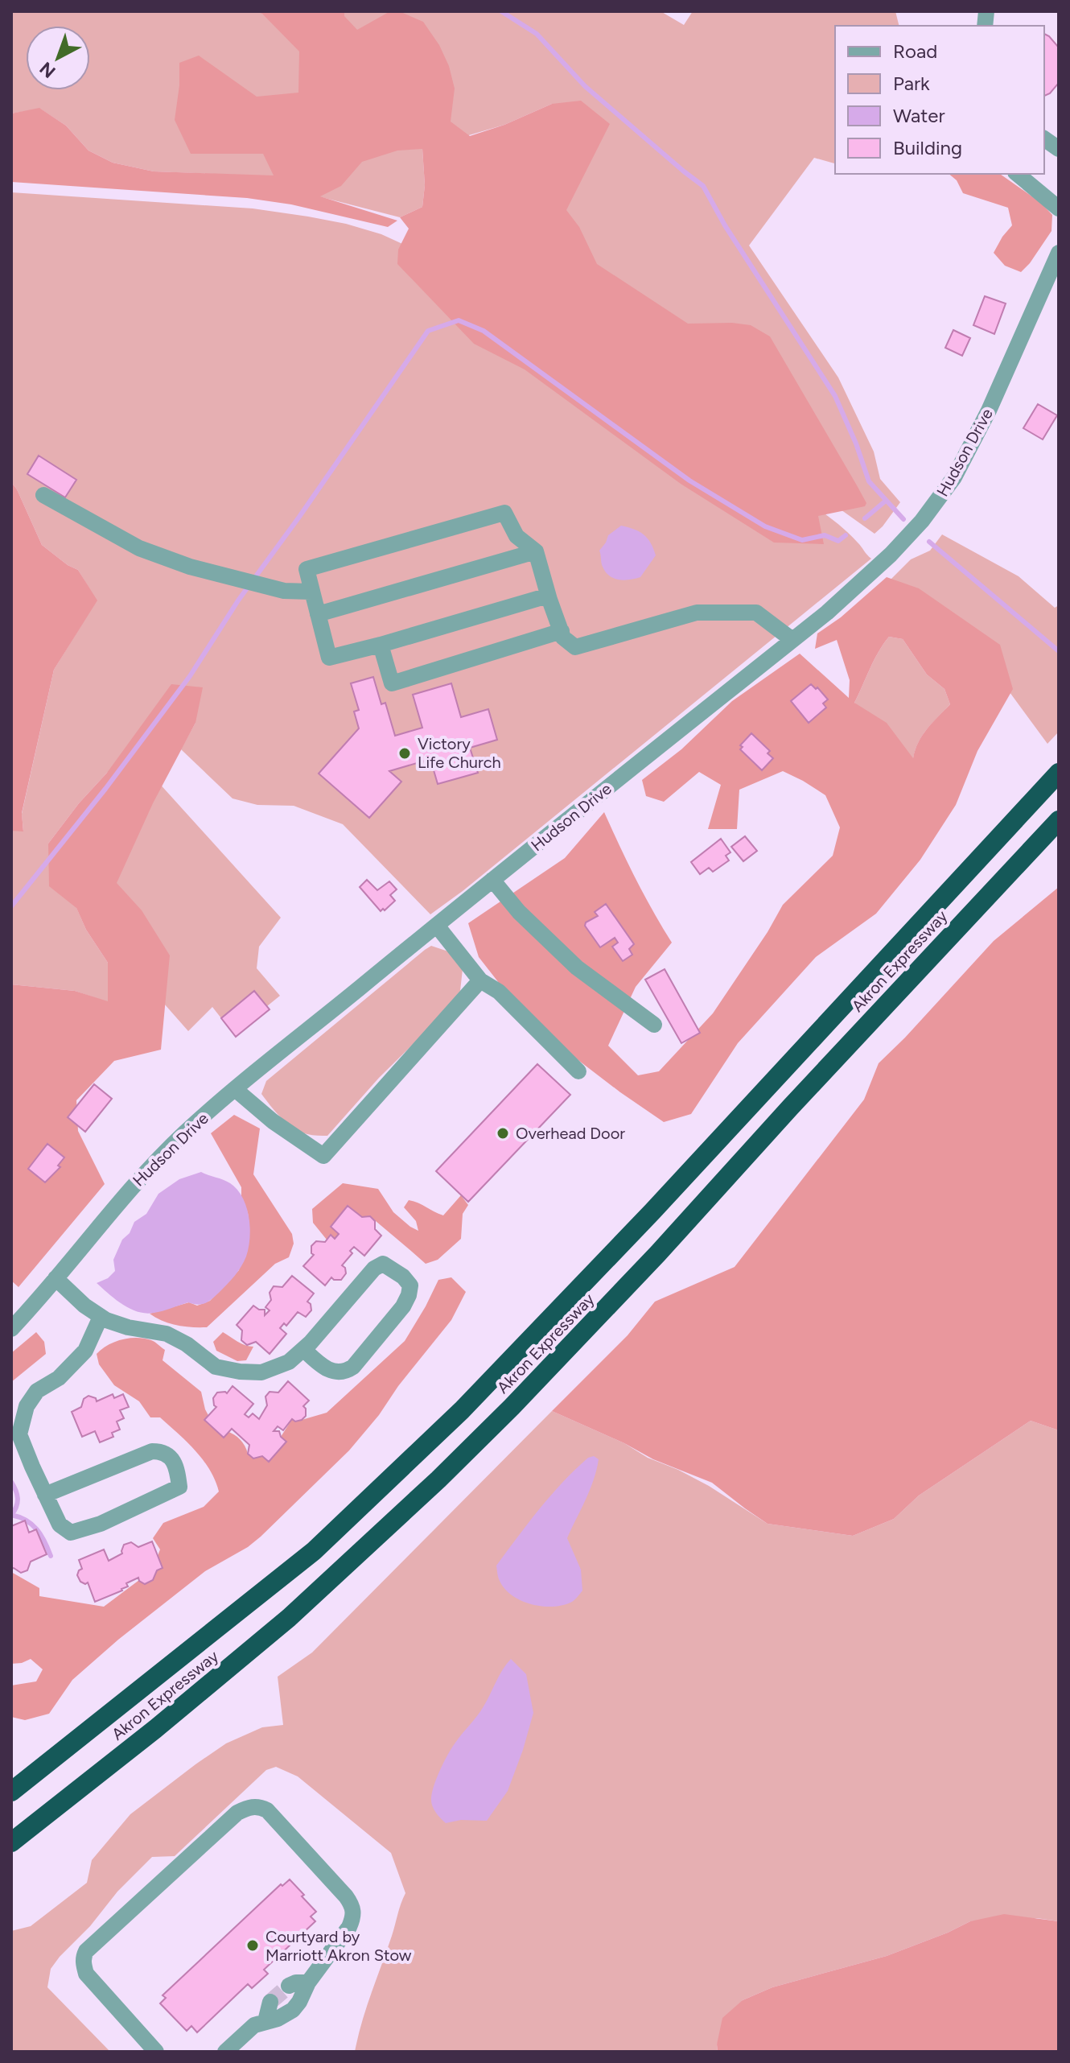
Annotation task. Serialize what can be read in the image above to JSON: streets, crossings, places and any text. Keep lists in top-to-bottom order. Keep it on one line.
{"streets":{"highway":["Akron Expressway"],"street":["Hudson Drive"]},"places":["Victory Life Church","Overhead Door","Courtyard by Marriott Akron Stow"],"legend":["Road","Park","Water","Building"],"north":"bottom left"}
